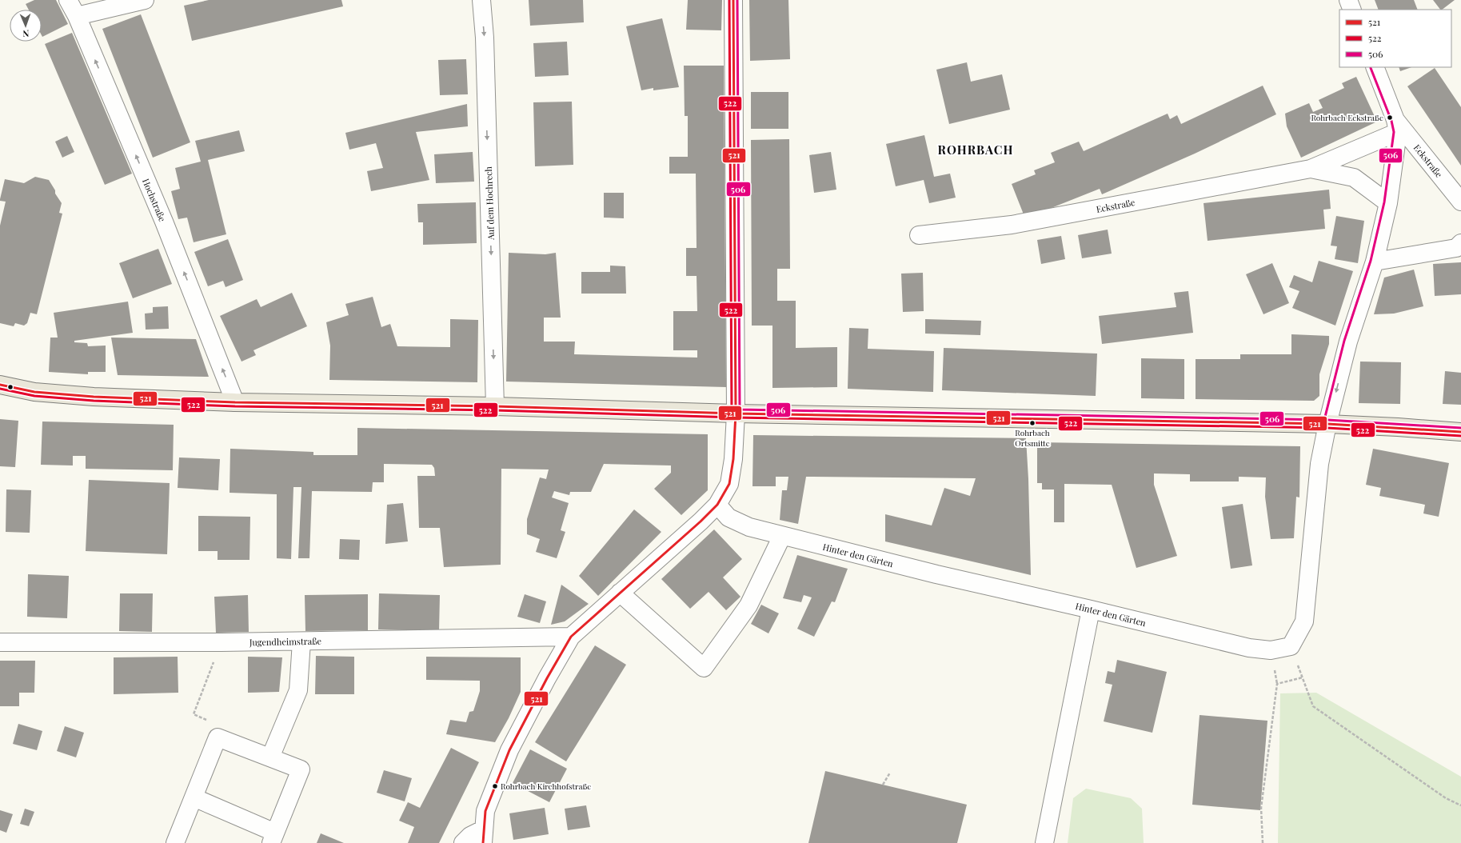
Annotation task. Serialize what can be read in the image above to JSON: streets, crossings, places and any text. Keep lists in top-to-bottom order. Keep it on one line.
{"streets":{"street":["Eckstraße","Hochstraße","Auf dem Hochrech","Hinter den Gärten","Jugendheimstraße"]},"one_way":["Hochstraße","Auf dem Hochrech"],"districts":["ROHRBACH"],"places":["Rohrbach Eckstraße","Rohrbach Ortsmitte","Rohrbach Kirchhofstraße"],"lines":["transit line 521","transit line 522","transit line 506"],"legend":["521","522","506"],"north":"bottom"}
